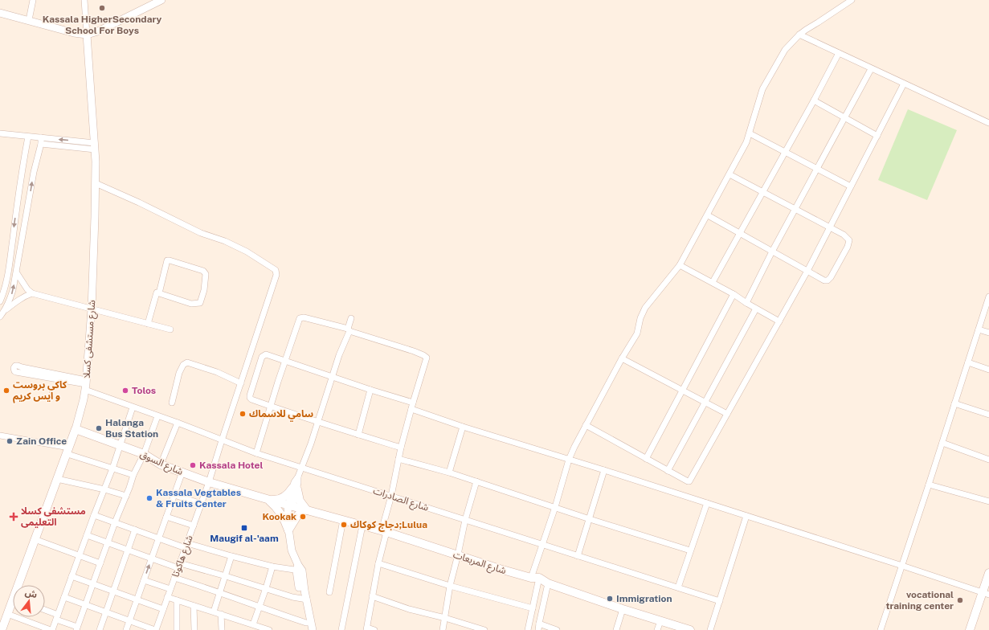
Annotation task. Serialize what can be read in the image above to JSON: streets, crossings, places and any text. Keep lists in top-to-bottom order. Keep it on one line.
{"streets":{"main road":["شارع مستشفى كسلا","شارع السوق","شارع المربعات"],"street":["شارع الصادرات","شارع هاكوتا"]},"crossings":[["شارع مستشفى كسلا","شارع السوق"],["شارع مستشفى كسلا","شارع الصادرات"],["شارع مستشفى كسلا","شارع هاكوتا"],["شارع السوق","شارع هاكوتا"],["شارع السوق","شارع المربعات"],["شارع الصادرات","شارع هاكوتا"]],"places":{"other":["Kassala HigherSecondary School For Boys","كاكي بروست و ايس كريم","Tolos","سامي للاسماك","Halanga Bus Station","Zain Office","Kassala Hotel","Kassala Vegtables & Fruits Center","Kookak","دجاج كوكاك;Lulua","Immigration","vocational training center"],"health":["مستشفى كسلا التعليمى"],"transit":["Maugif al-'aam"]},"north":"top"}
